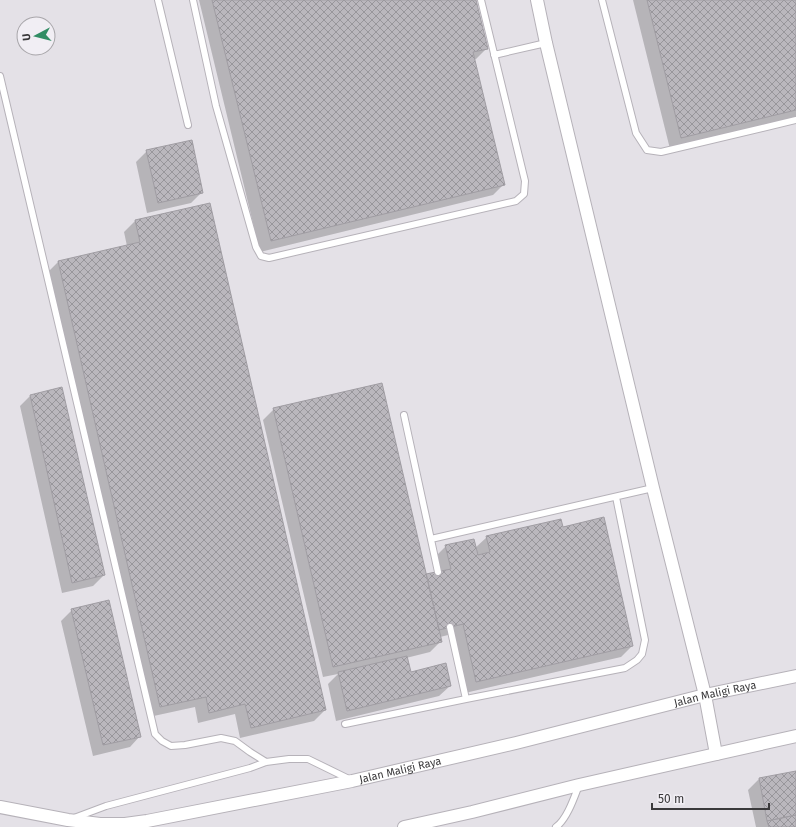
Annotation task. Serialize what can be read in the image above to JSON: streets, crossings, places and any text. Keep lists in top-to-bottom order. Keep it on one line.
{"streets":{"street":["Jalan Maligi Raya"]},"scale_bar":"50 m","north":"left"}
